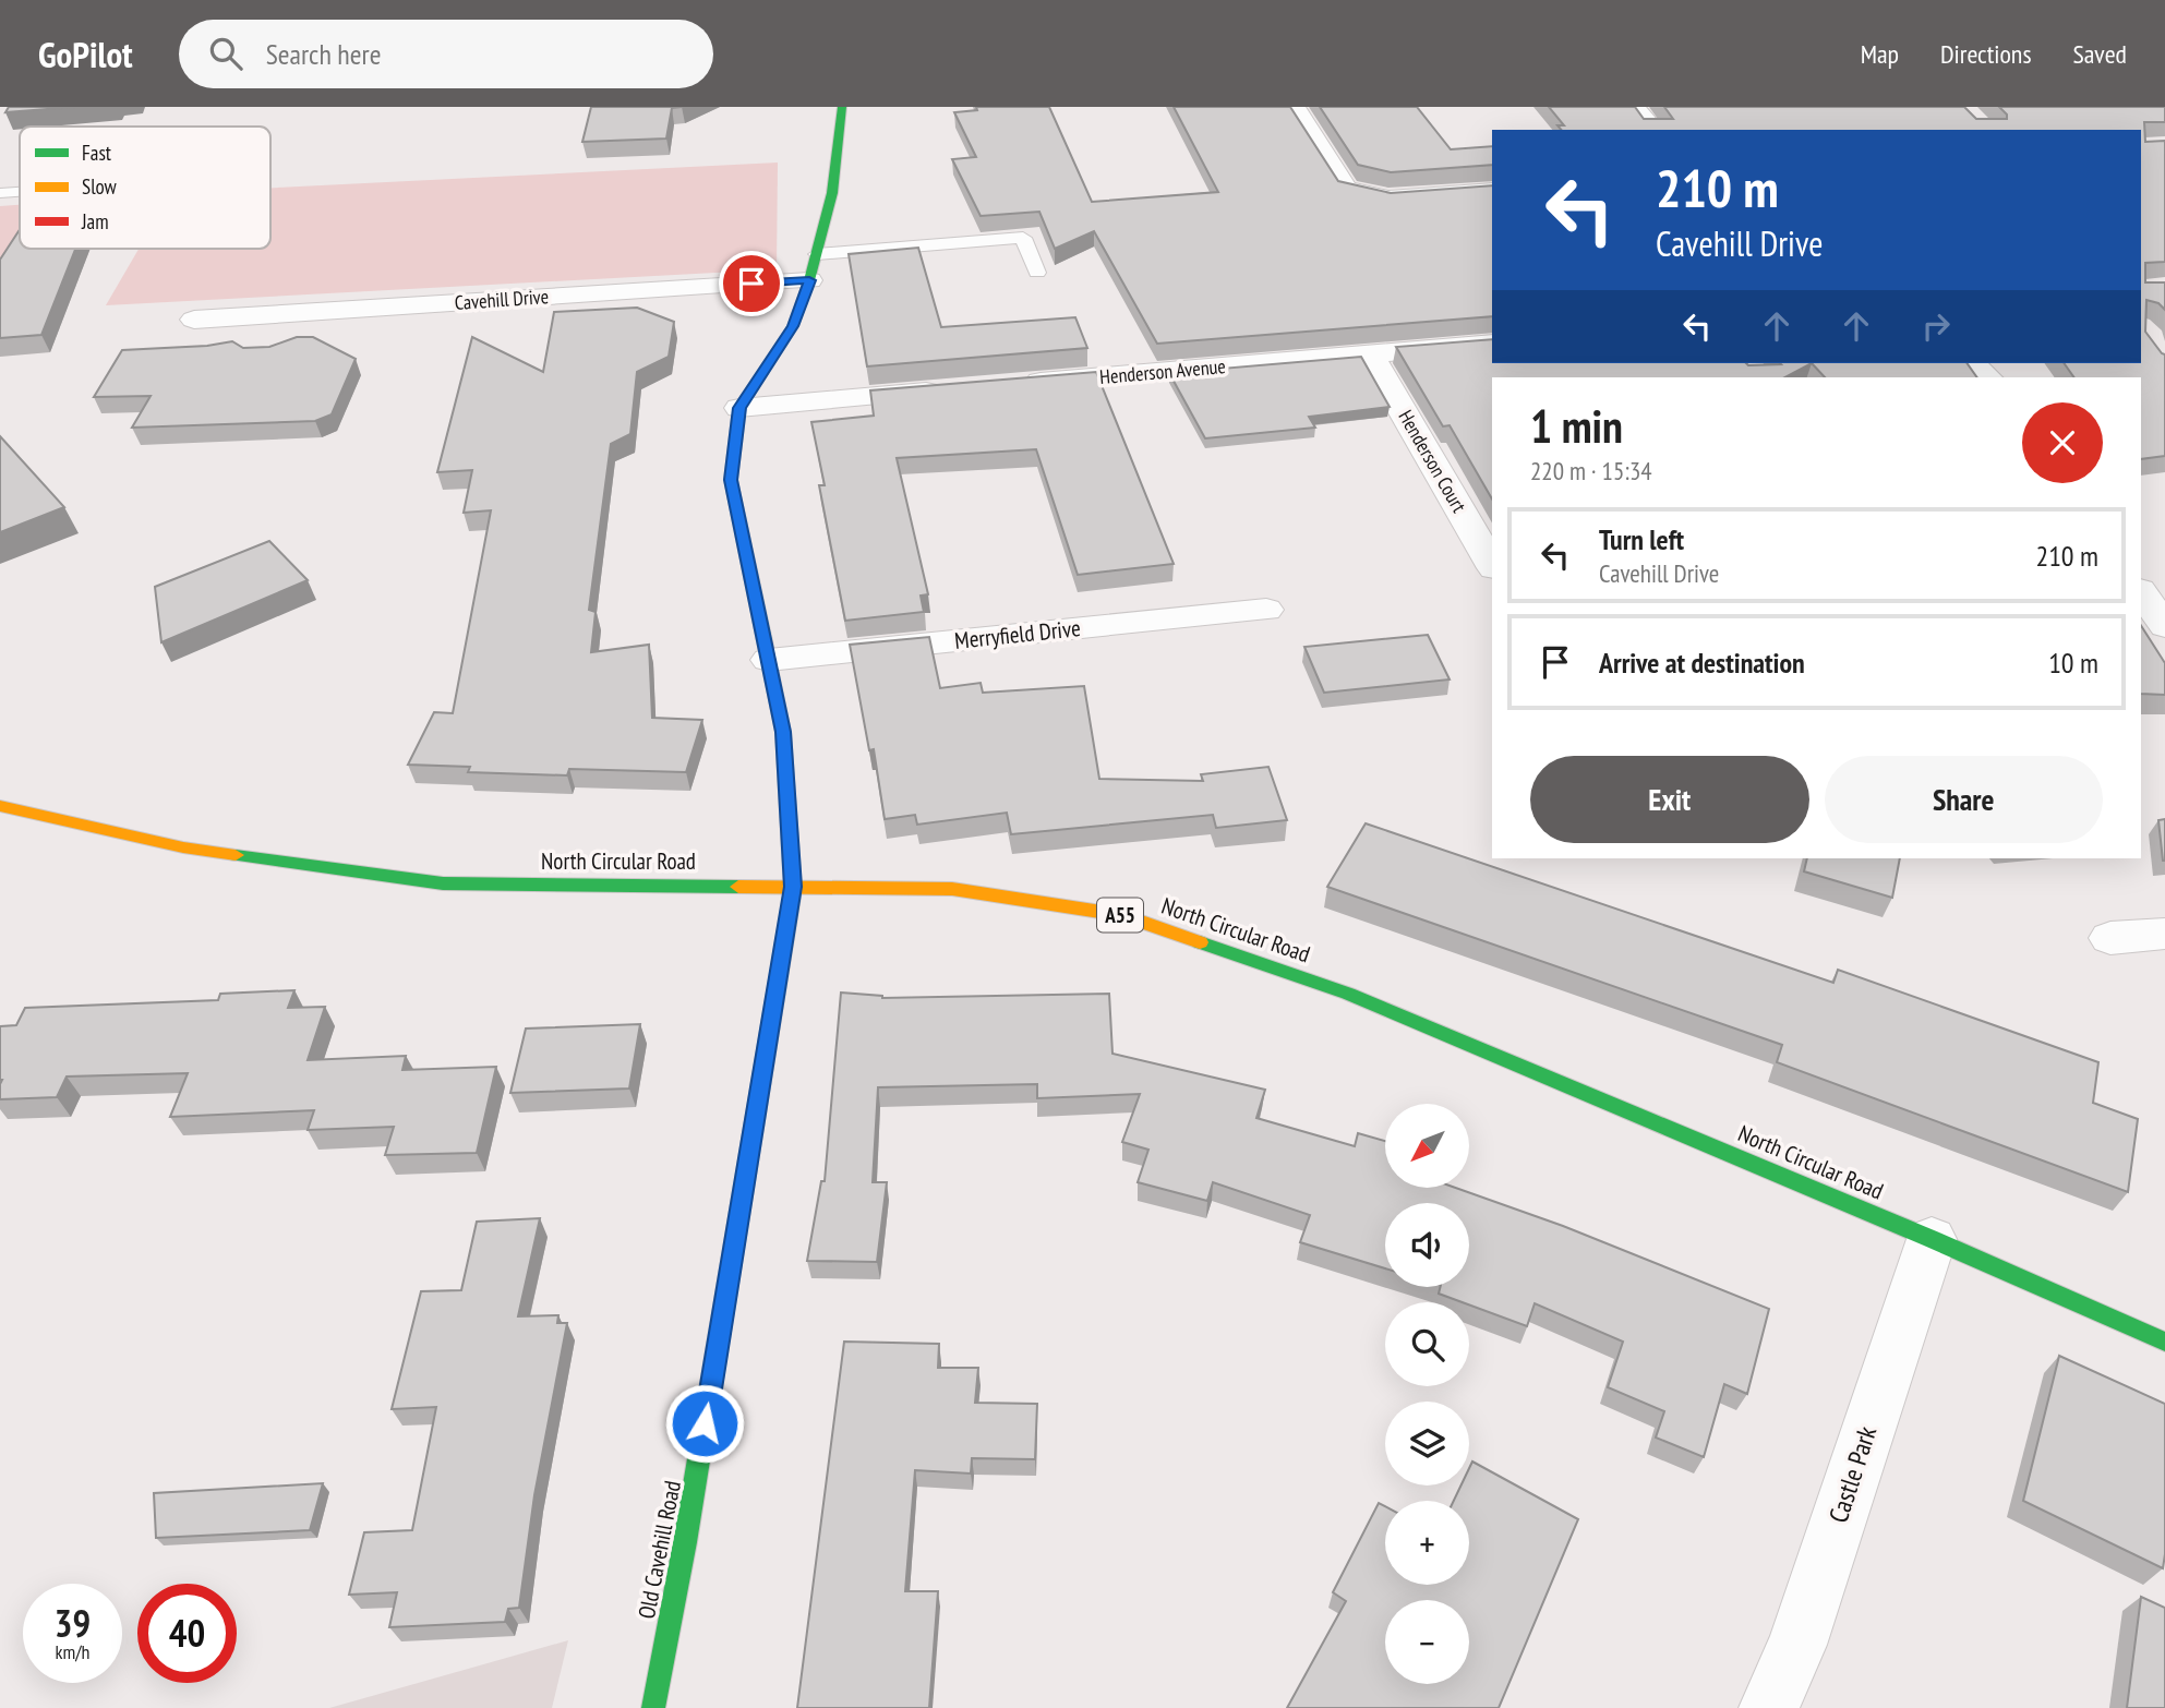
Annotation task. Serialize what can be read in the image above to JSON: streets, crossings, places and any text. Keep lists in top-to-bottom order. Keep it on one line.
{"streets":{"main road":["North Circular Road","A55","Old Cavehill Road"],"street":["Cavehill Drive","Henderson Avenue","Henderson Court","Merryfield Drive","Castle Park"]},"crossings":[["Cavehill Drive","Old Cavehill Road"],["Henderson Avenue","Henderson Court"],["Merryfield Drive","Old Cavehill Road"],["North Circular Road","Castle Park"],["North Circular Road","Old Cavehill Road"]],"legend":["Fast","Slow","Jam"],"north":"bottom left","page":{"header":"GoPilot","search":"Search here","nav":["Map","Directions","Saved"],"turn":["210 m","Cavehill Drive"],"heading":["1 min","220 m · 15:34"],"list":[{"name":"Turn left","note":"Cavehill Drive","value":"210 m"},{"name":"Arrive at destination","value":"10 m"}],"buttons":["Exit","Share"],"map_buttons":["+","−"],"speed":"39 km/h","limit":"40"}}
